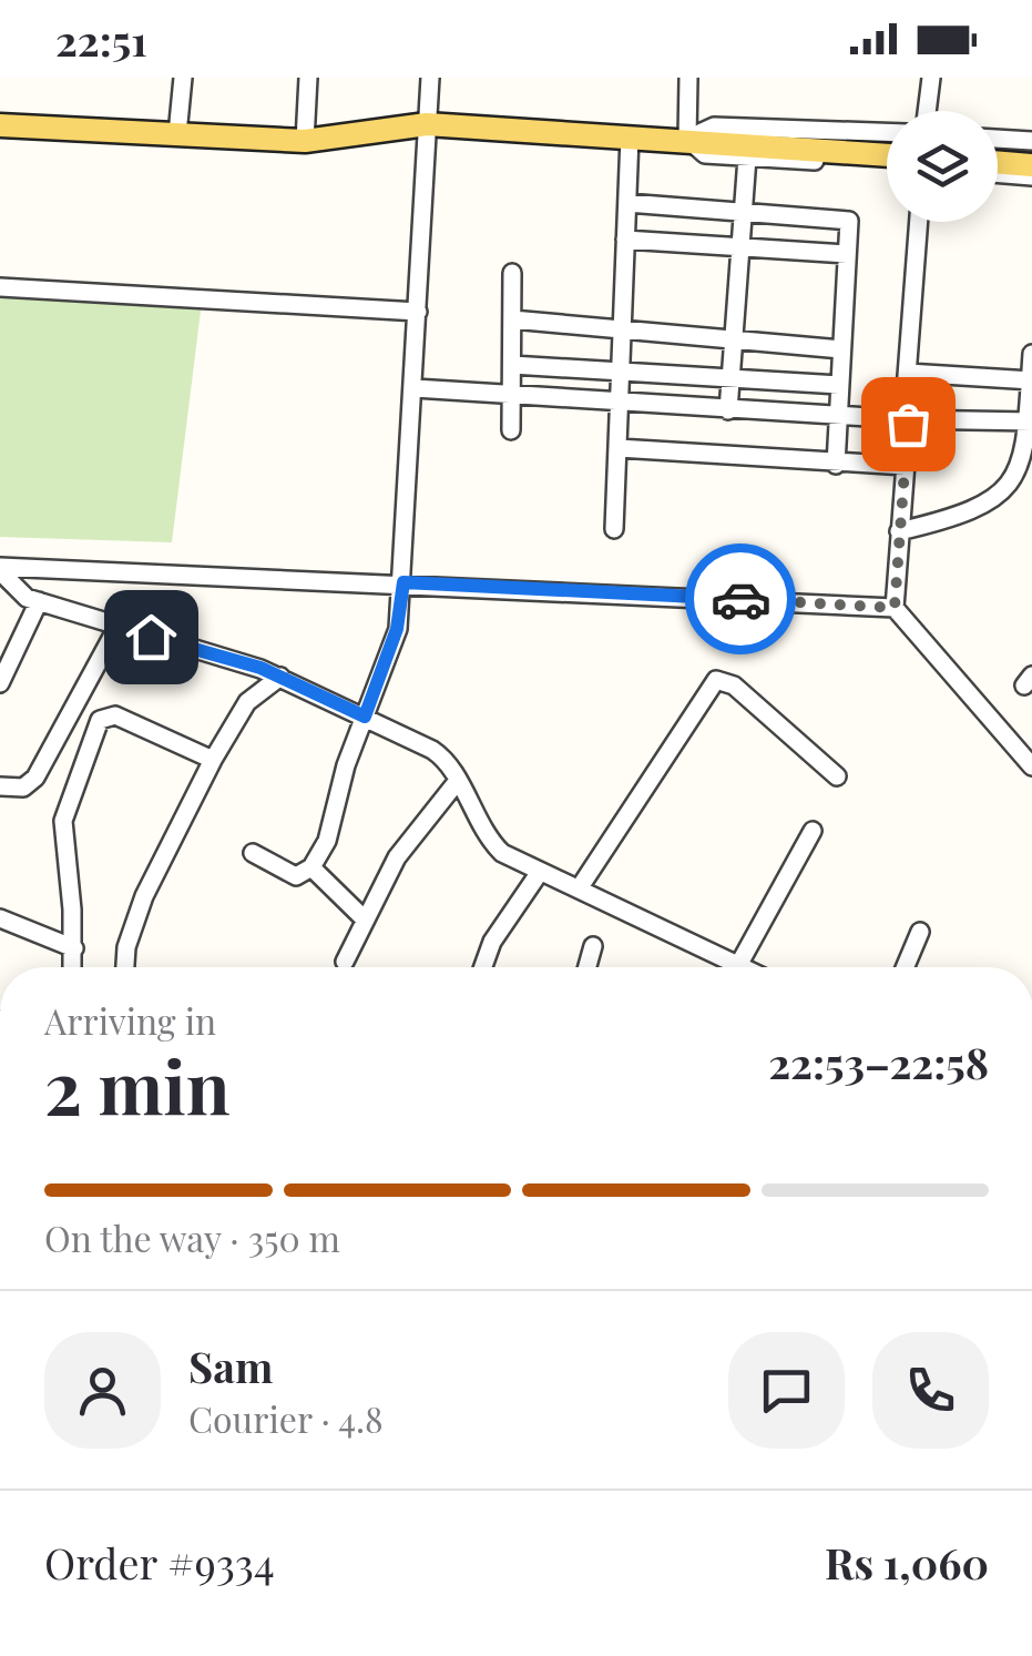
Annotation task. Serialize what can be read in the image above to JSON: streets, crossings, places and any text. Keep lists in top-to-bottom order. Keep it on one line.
{"page":{"status":"22:51","heading":["2 min","Arriving in","22:53–22:58"],"panel":["Sam","Courier · 4.8","Order #9334","Rs 1,060"],"bar":"On the way · 350 m"}}
